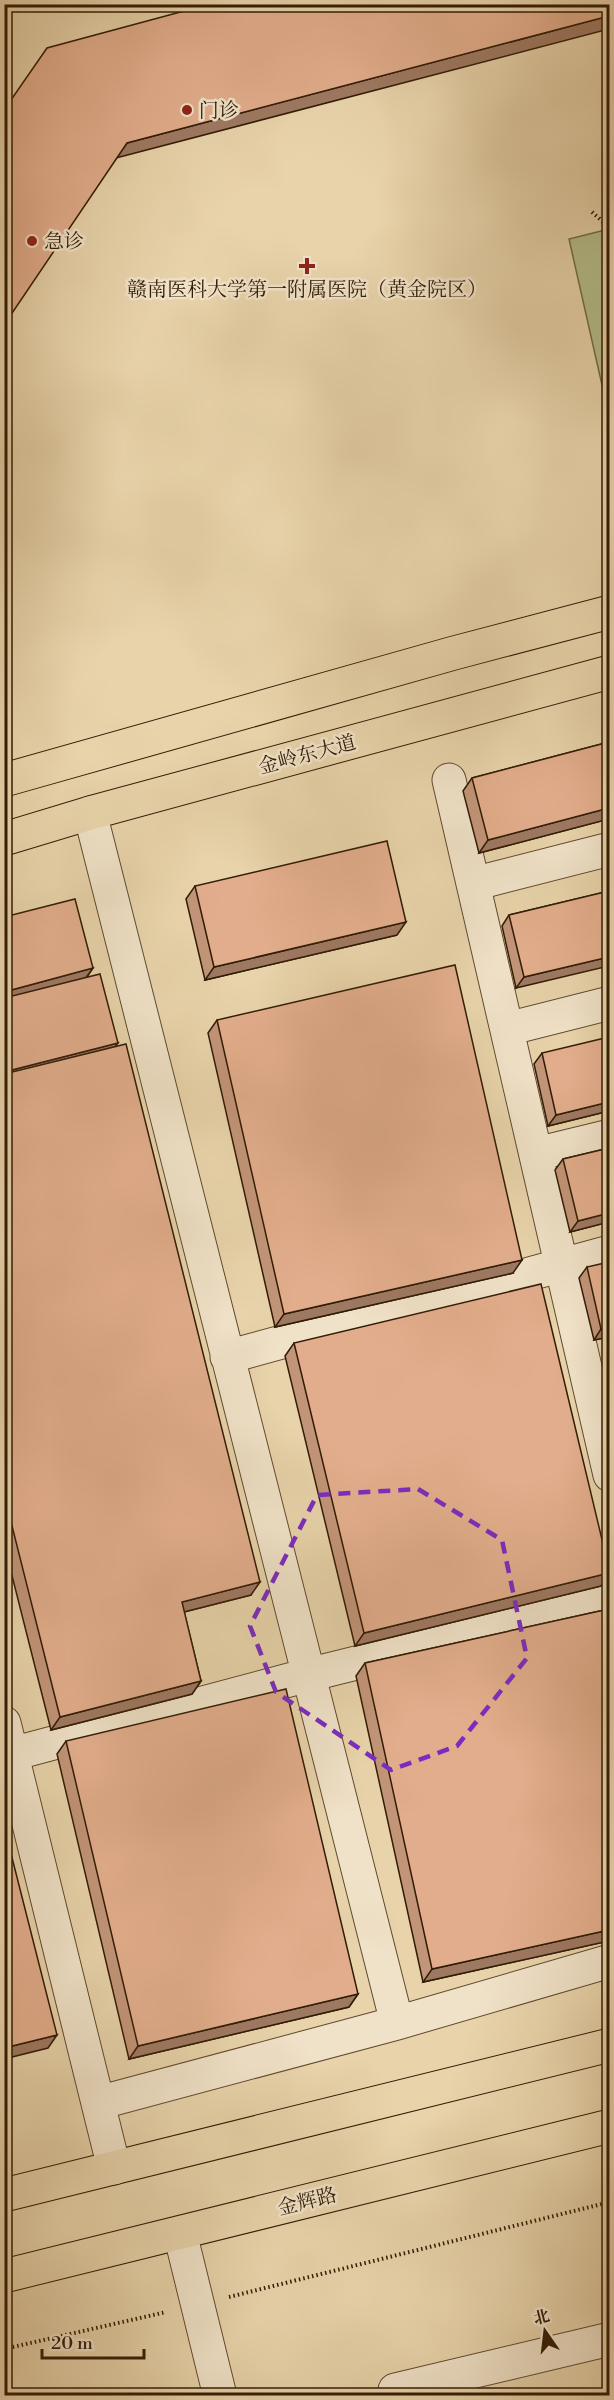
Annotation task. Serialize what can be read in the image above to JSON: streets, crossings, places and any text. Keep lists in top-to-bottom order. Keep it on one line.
{"streets":{"main road":["金岭东大道","金辉路"]},"places":{"other":["门诊","急诊"],"health":["赣南医科大学第一附属医院（黄金院区）"]},"scale_bar":"20 m","north":"top"}
